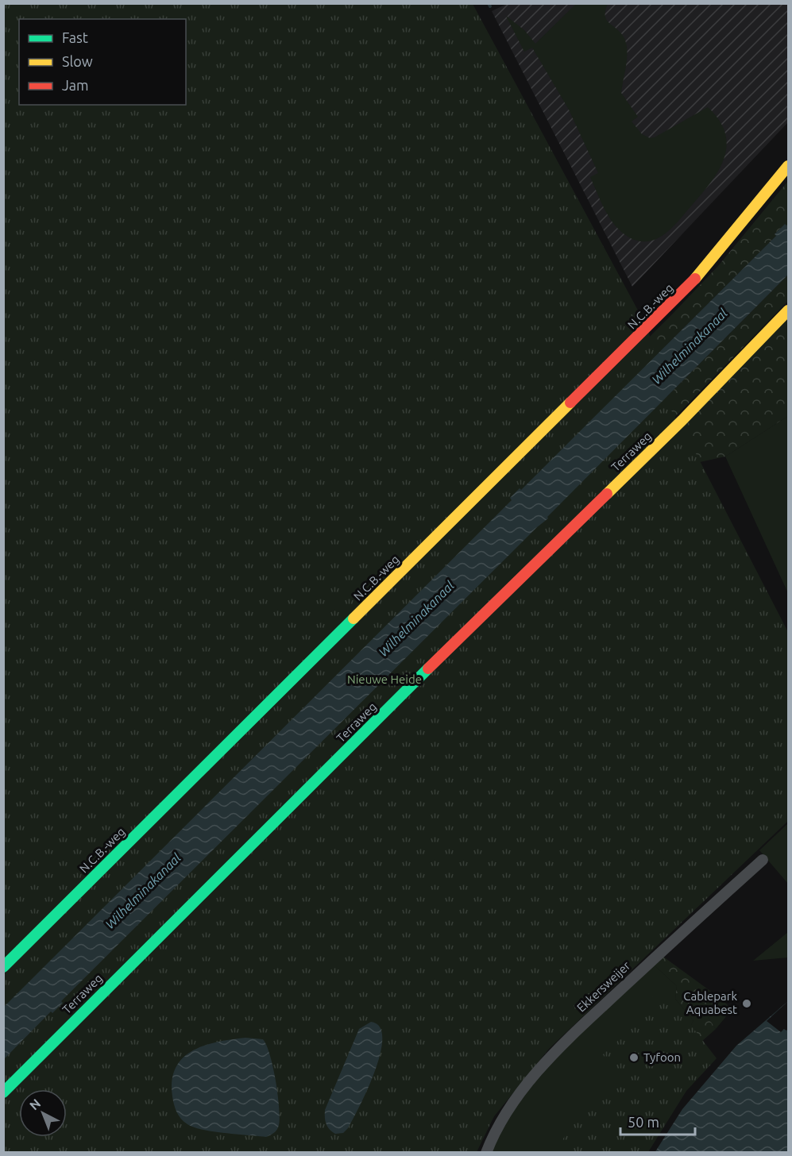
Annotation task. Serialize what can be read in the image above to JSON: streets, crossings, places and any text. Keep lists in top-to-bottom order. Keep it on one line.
{"streets":{"street":["N.C.B.-weg","Terraweg","Ekkersweijer"]},"water":["Wilhelminakanaal"],"parks":["Nieuwe Heide"],"places":["Cablepark Aquabest","Tyfoon"],"legend":["Fast","Slow","Jam"],"scale_bar":"50 m","north":"top left"}
